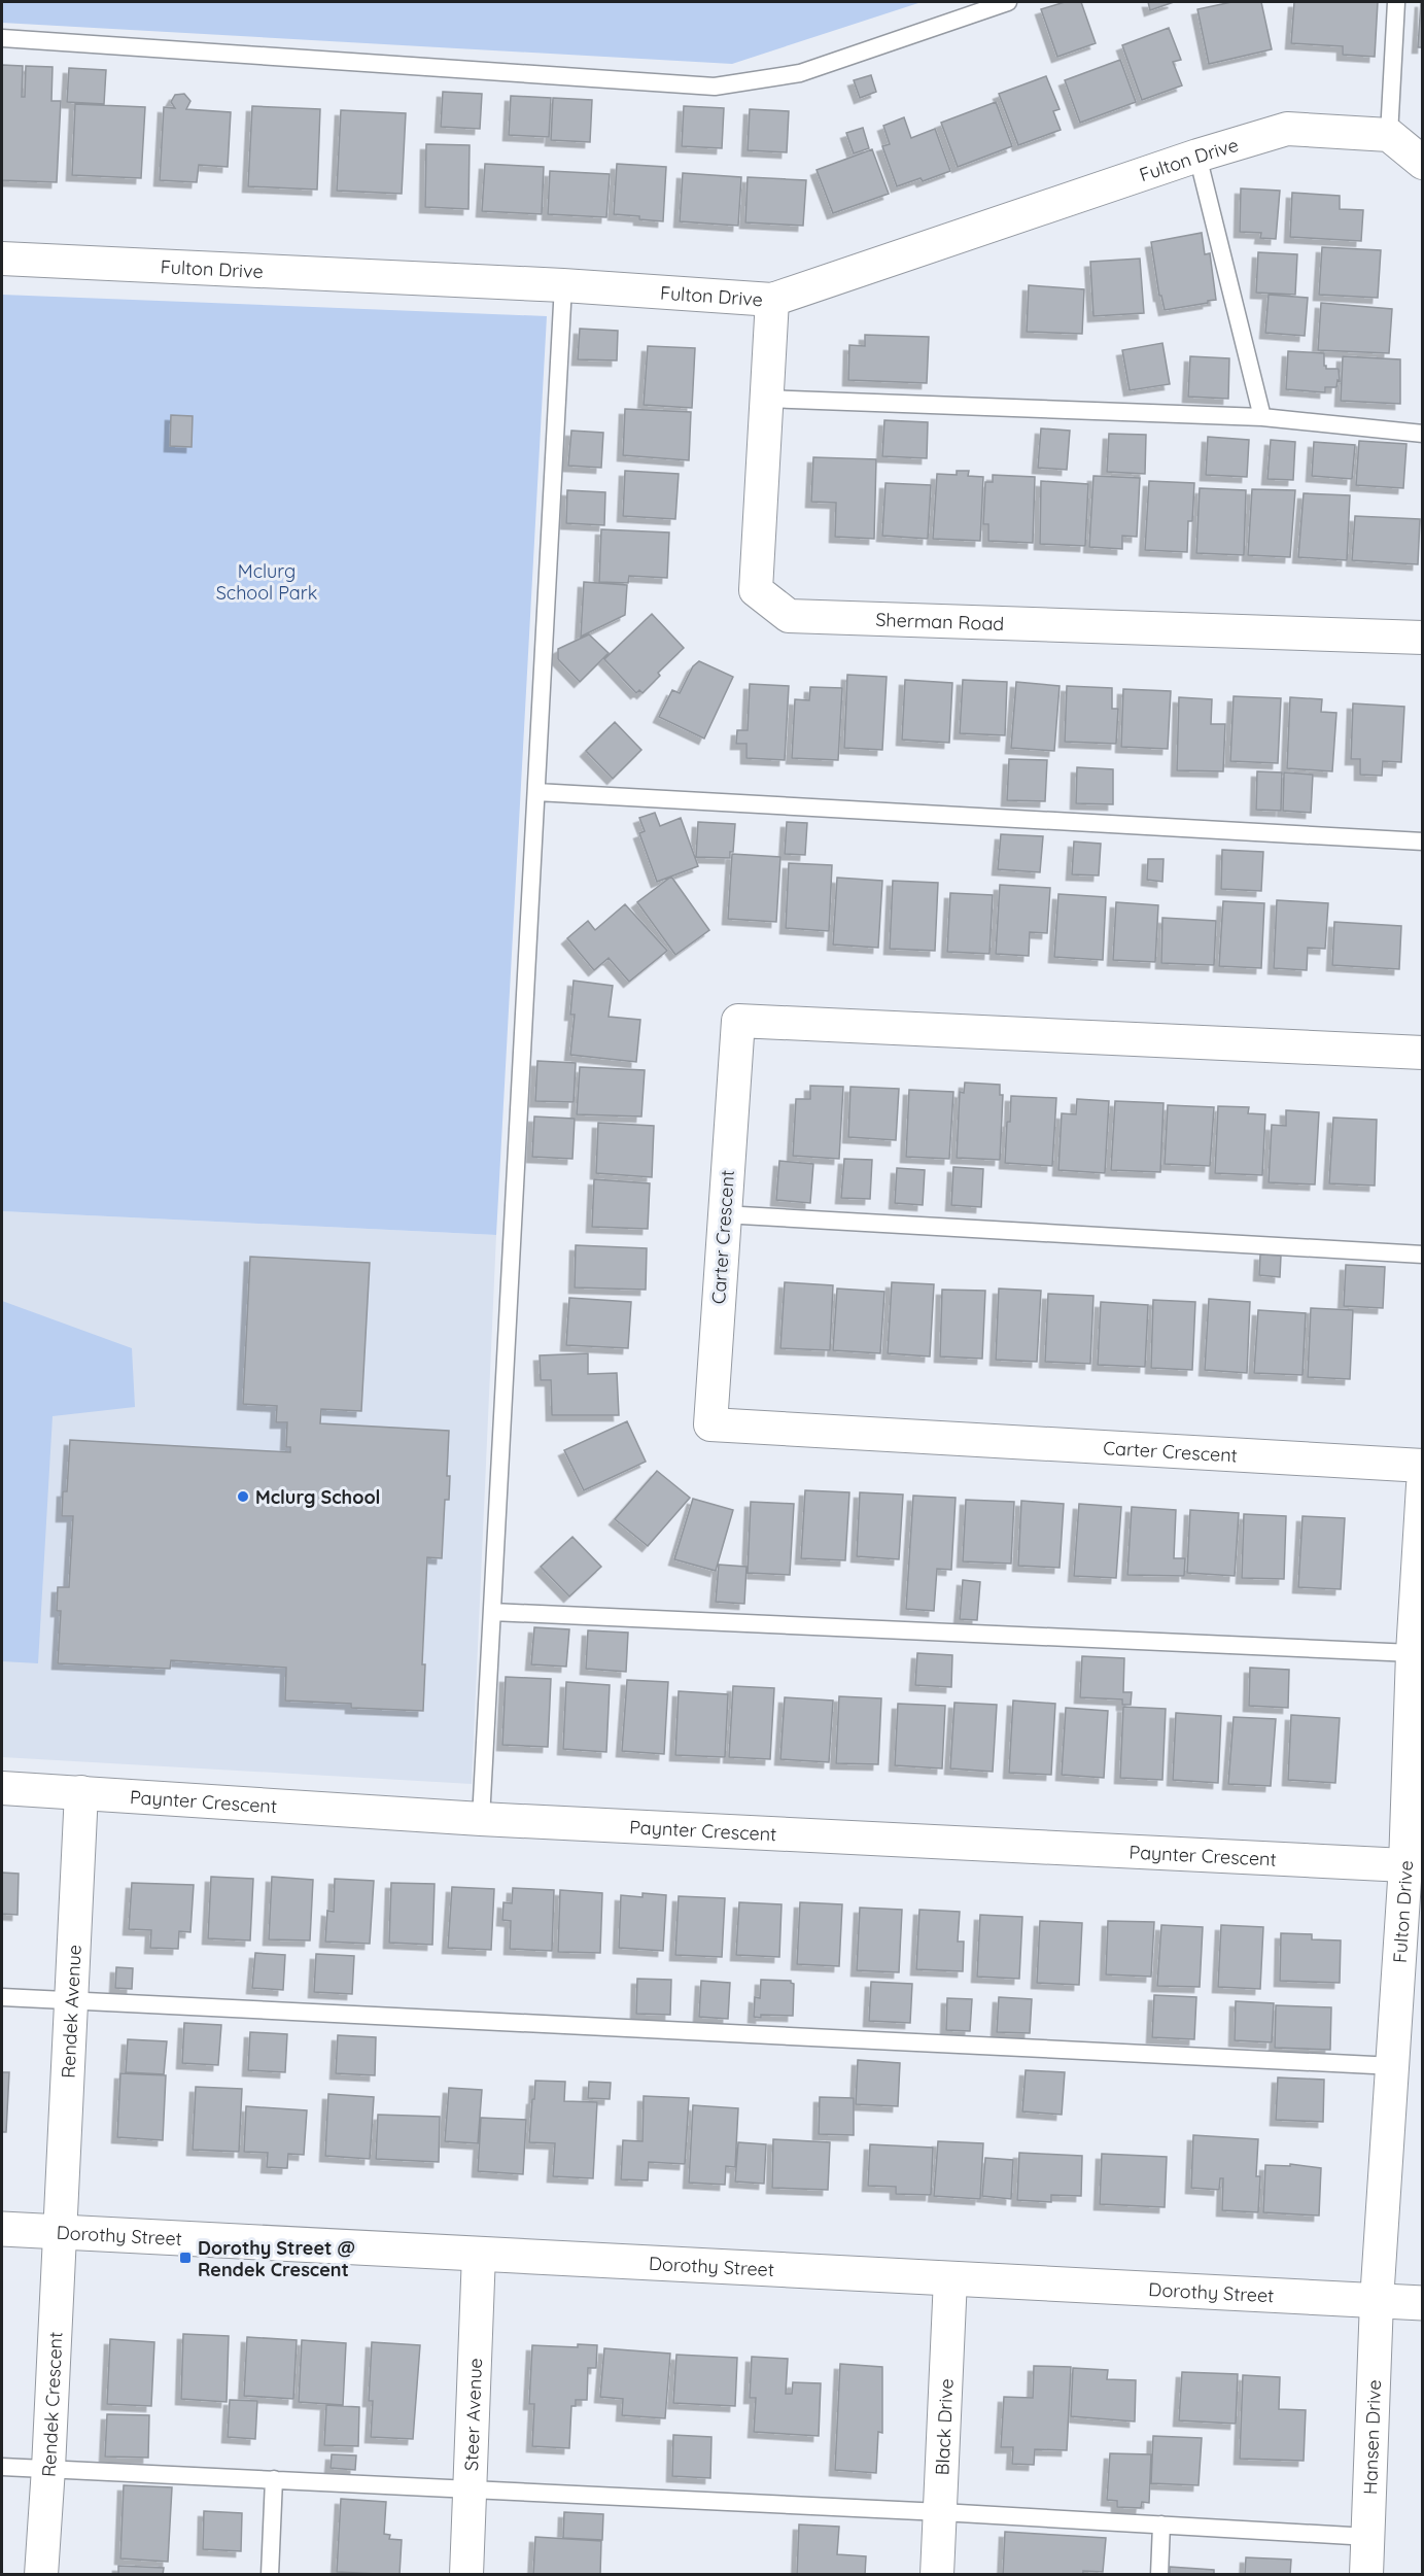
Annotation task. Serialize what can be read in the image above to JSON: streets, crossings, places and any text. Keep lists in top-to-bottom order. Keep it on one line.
{"streets":{"street":["Fulton Drive","Sherman Road","Carter Crescent","Paynter Crescent","Rendek Avenue","Dorothy Street","Rendek Crescent","Steer Avenue","Black Drive","Hansen Drive"]},"crossings":[["Fulton Drive","Sherman Road"],["Fulton Drive","Paynter Crescent"],["Fulton Drive","Dorothy Street"],["Fulton Drive","Hansen Drive"],["Paynter Crescent","Rendek Avenue"],["Rendek Avenue","Dorothy Street"],["Rendek Avenue","Rendek Crescent"],["Dorothy Street","Rendek Crescent"],["Dorothy Street","Steer Avenue"],["Dorothy Street","Black Drive"],["Dorothy Street","Hansen Drive"]],"parks":["Mclurg School Park"],"places":{"other":["Mclurg School"],"transit":["Dorothy Street @ Rendek Crescent"]}}
